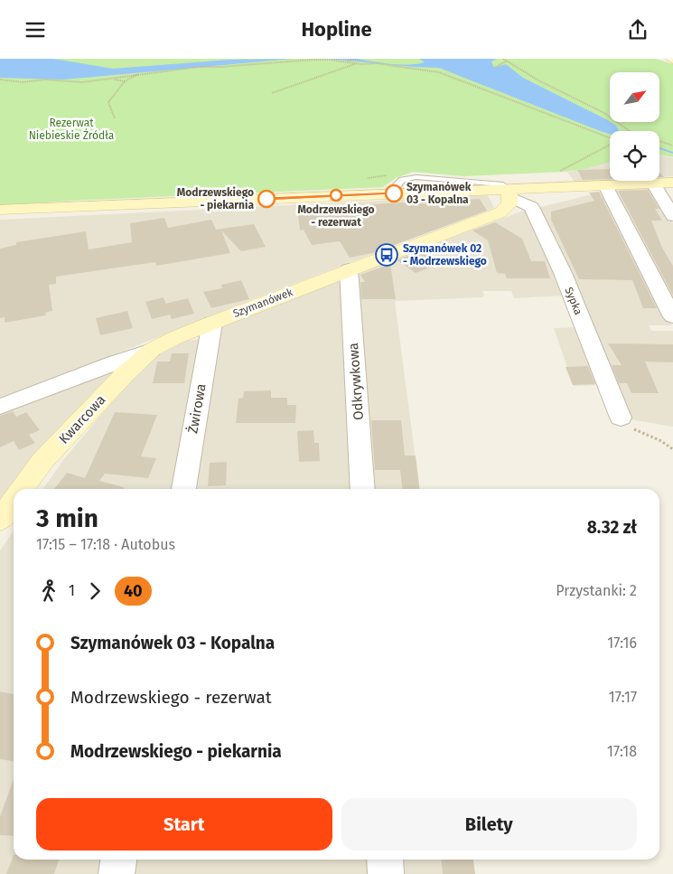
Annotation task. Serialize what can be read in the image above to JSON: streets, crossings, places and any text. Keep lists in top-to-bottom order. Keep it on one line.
{"streets":{"street":["Sypka","Szymanówek","Odkrywkowa","Żwirowa","Kwarcowa"]},"crossings":[["Sypka","Szymanówek"],["Szymanówek","Odkrywkowa"],["Szymanówek","Żwirowa"],["Szymanówek","Kwarcowa"]],"parks":["Rezerwat Niebieskie Źródła"],"places":{"other":["Szymanówek 03 - Kopalna","Modrzewskiego - rezerwat","Modrzewskiego - piekarnia"],"bus stop":["Szymanówek 02 - Modrzewskiego"]},"lines":["bus line 40"],"north":"top right","page":{"header":"Hopline","heading":["3 min","17:15 – 17:18 · Autobus","8.32 zł"],"legs":["1","40","Przystanki: 2"],"list":[{"name":"Szymanówek 03 - Kopalna","value":"17:16"},{"name":"Modrzewskiego - rezerwat","value":"17:17"},{"name":"Modrzewskiego - piekarnia","value":"17:18"}],"buttons":["Start","Bilety"]}}
